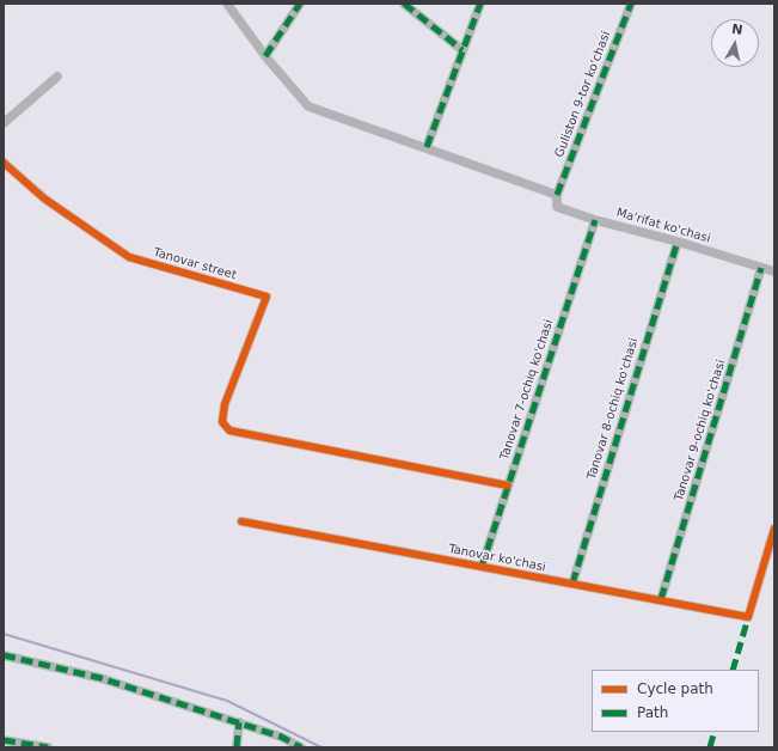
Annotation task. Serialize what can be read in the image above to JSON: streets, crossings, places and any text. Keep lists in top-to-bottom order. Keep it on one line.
{"streets":{"street":["Guliston 9-tor ko'chasi","Ma'rifat ko'chasi","Tanovar street","Tanovar 7-ochiq ko'chasi","Tanovar 8-ochiq ko'chasi","Tanovar 9-ochiq ko'chasi","Tanovar ko'chasi"]},"crossings":[["Guliston 9-tor ko'chasi","Ma'rifat ko'chasi"],["Ma'rifat ko'chasi","Tanovar 7-ochiq ko'chasi"],["Ma'rifat ko'chasi","Tanovar 8-ochiq ko'chasi"],["Ma'rifat ko'chasi","Tanovar 9-ochiq ko'chasi"],["Tanovar street","Tanovar 7-ochiq ko'chasi"],["Tanovar 7-ochiq ko'chasi","Tanovar ko'chasi"],["Tanovar 8-ochiq ko'chasi","Tanovar ko'chasi"],["Tanovar 9-ochiq ko'chasi","Tanovar ko'chasi"]],"legend":["Cycle path","Path"],"north":"top"}
